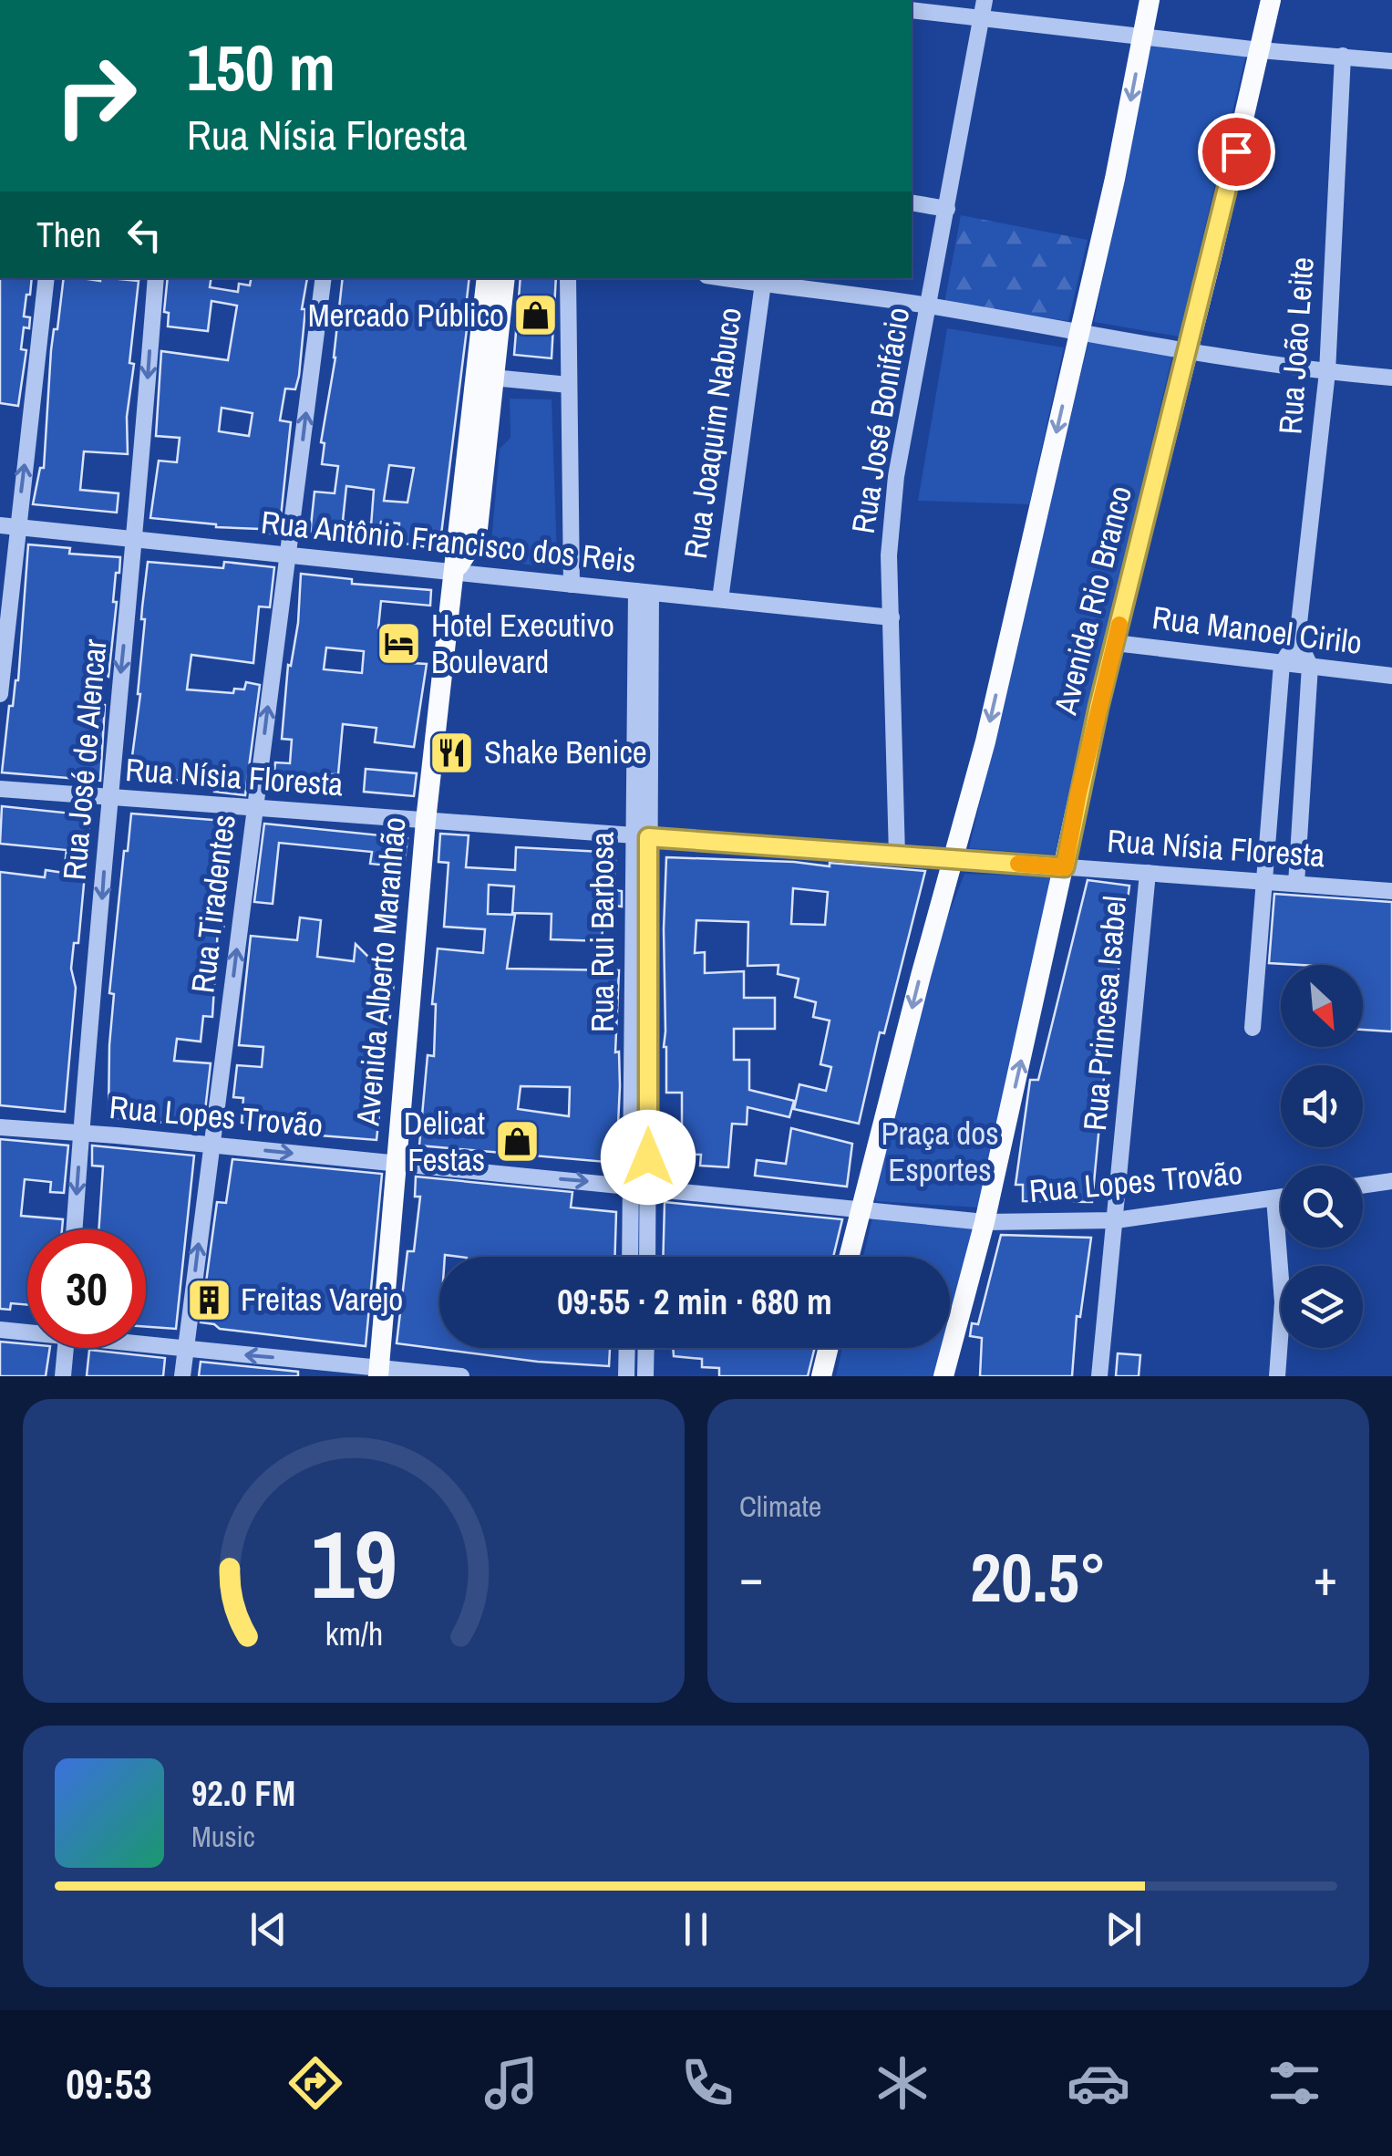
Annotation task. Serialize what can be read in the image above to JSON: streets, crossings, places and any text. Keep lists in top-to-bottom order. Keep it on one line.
{"streets":{"main road":["Avenida Rio Branco","Avenida Alberto Maranhão"],"street":["Rua João Leite","Rua José Bonifácio","Rua Joaquim Nabuco","Rua Antônio Francisco dos Reis","Rua Manoel Cirilo","Rua José de Alencar","Rua Nísia Floresta","Rua Tiradentes","Rua Rui Barbosa","Rua Princesa Isabel","Rua Lopes Trovão"]},"crossings":[["Rua João Leite","Rua Manoel Cirilo"],["Rua João Leite","Rua Nísia Floresta"],["Rua José Bonifácio","Rua Antônio Francisco dos Reis"],["Rua José Bonifácio","Rua Nísia Floresta"],["Rua Joaquim Nabuco","Rua Antônio Francisco dos Reis"],["Rua Antônio Francisco dos Reis","Rua José de Alencar"],["Rua Antônio Francisco dos Reis","Rua Tiradentes"],["Rua Antônio Francisco dos Reis","Rua Rui Barbosa"],["Rua Antônio Francisco dos Reis","Avenida Alberto Maranhão"],["Avenida Rio Branco","Rua Manoel Cirilo"],["Avenida Rio Branco","Rua Nísia Floresta"],["Avenida Rio Branco","Rua Lopes Trovão"],["Rua José de Alencar","Rua Nísia Floresta"],["Rua José de Alencar","Rua Lopes Trovão"],["Rua Nísia Floresta","Rua Tiradentes"],["Rua Nísia Floresta","Rua Rui Barbosa"],["Rua Nísia Floresta","Avenida Alberto Maranhão"],["Rua Nísia Floresta","Rua Princesa Isabel"],["Rua Tiradentes","Rua Lopes Trovão"],["Rua Rui Barbosa","Rua Lopes Trovão"],["Avenida Alberto Maranhão","Rua Lopes Trovão"],["Rua Princesa Isabel","Rua Lopes Trovão"]],"one_way":["Rua Tiradentes"],"parks":["Praça dos Esportes"],"places":{"shop":["Mercado Público","Delicat Festas"],"hotel":["Hotel Executivo Boulevard"],"restaurant":["Shake Benice"],"building":["Freitas Varejo"]},"north":"bottom right","page":{"turn":["150 m","Rua Nísia Floresta"],"then":"Then","limit":"30","trip":"09:55 · 2 min · 680 m","tile":"Climate","heat":["−","20.5°","+"],"song":["92.0 FM","Music"],"tabs":"09:53","gauge":["19","km/h"]}}
